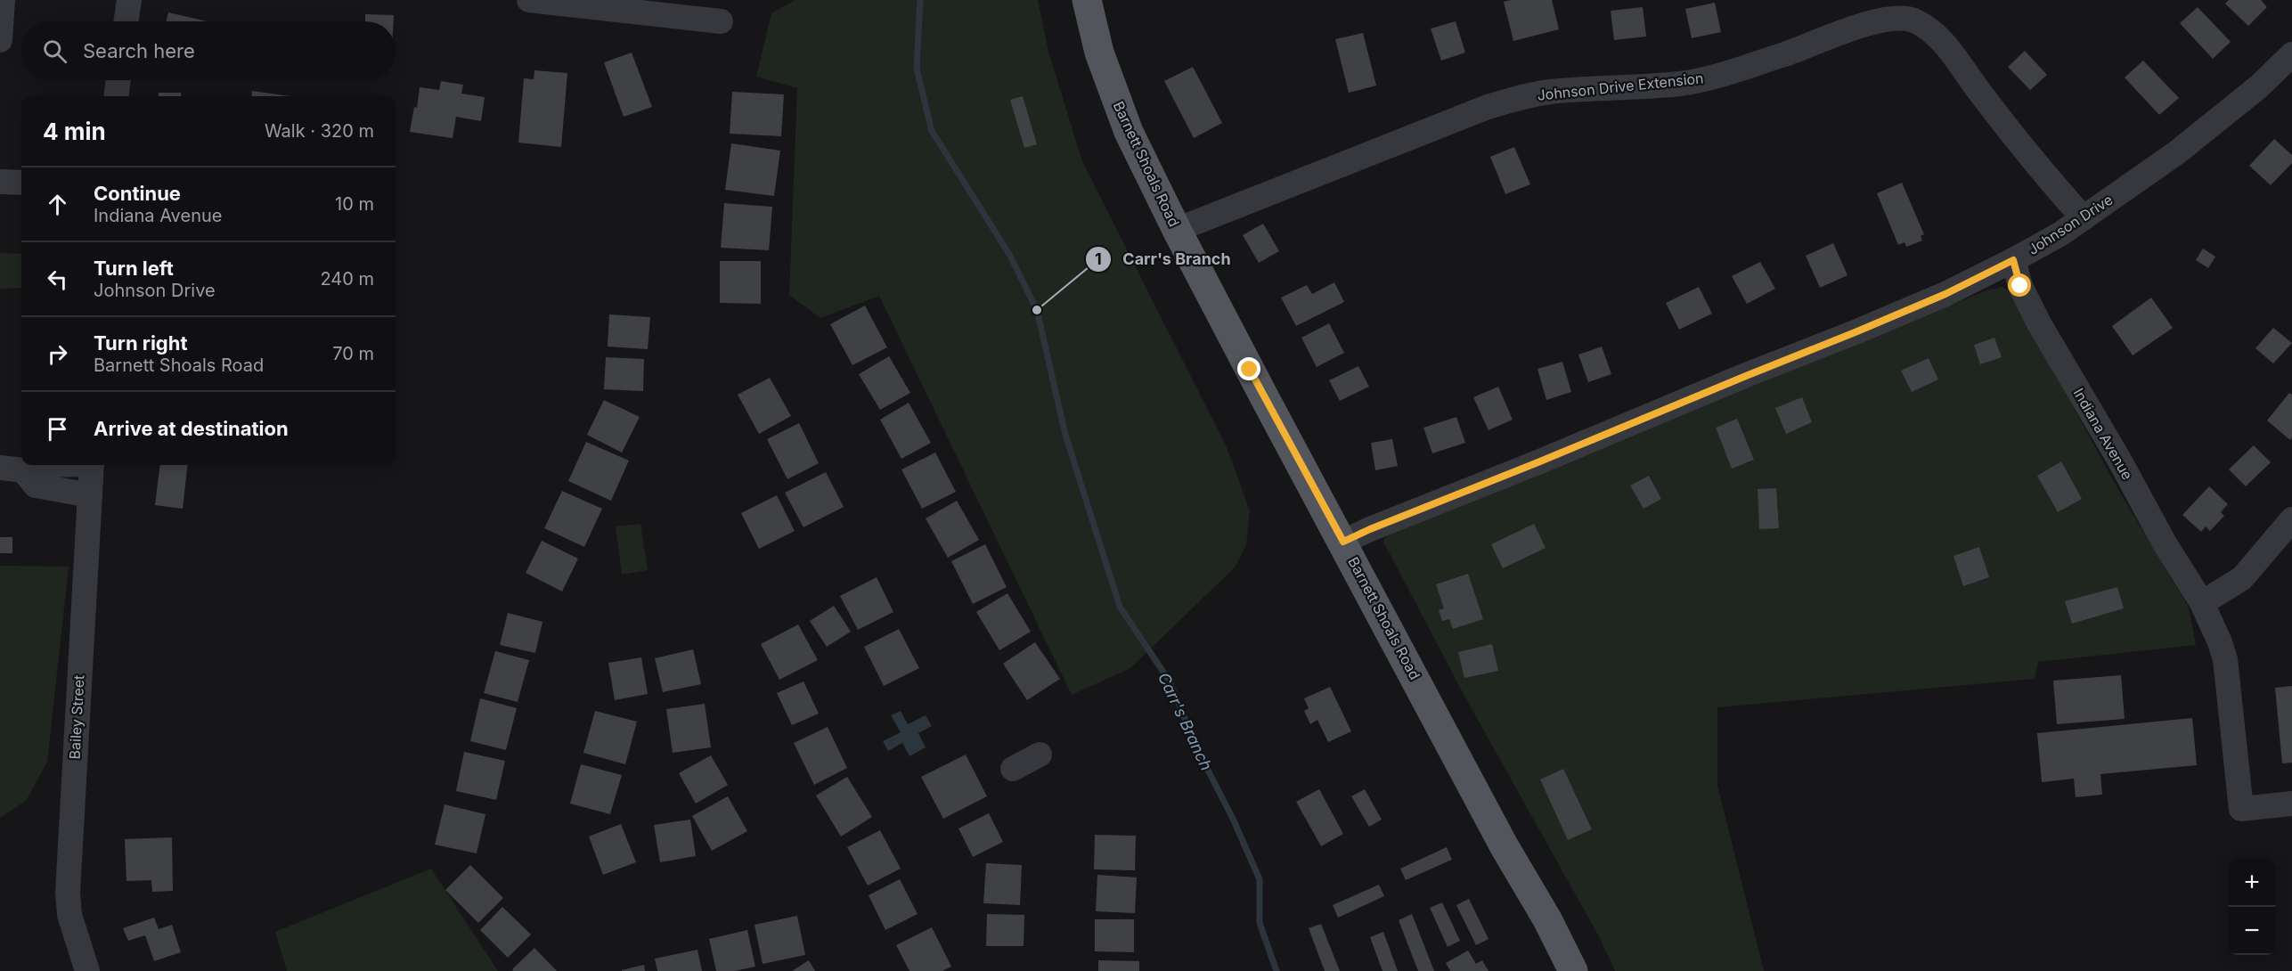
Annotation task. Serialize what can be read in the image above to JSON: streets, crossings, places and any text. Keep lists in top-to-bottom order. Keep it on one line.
{"streets":{"main road":["Barnett Shoals Road"],"street":["Johnson Drive Extension","Johnson Drive","Indiana Avenue","Bailey Street"]},"crossings":[["Johnson Drive Extension","Barnett Shoals Road"],["Johnson Drive Extension","Johnson Drive"],["Barnett Shoals Road","Johnson Drive"],["Johnson Drive","Indiana Avenue"]],"water":["Carr's Branch"],"places":["Carr's Branch"],"page":{"search":"Search here","heading":["4 min","Walk · 320 m"],"list":[["Continue","Indiana Avenue","10 m"],["Turn left","Johnson Drive","240 m"],["Turn right","Barnett Shoals Road","70 m"],"Arrive at destination"],"map_buttons":["+","−"]}}
